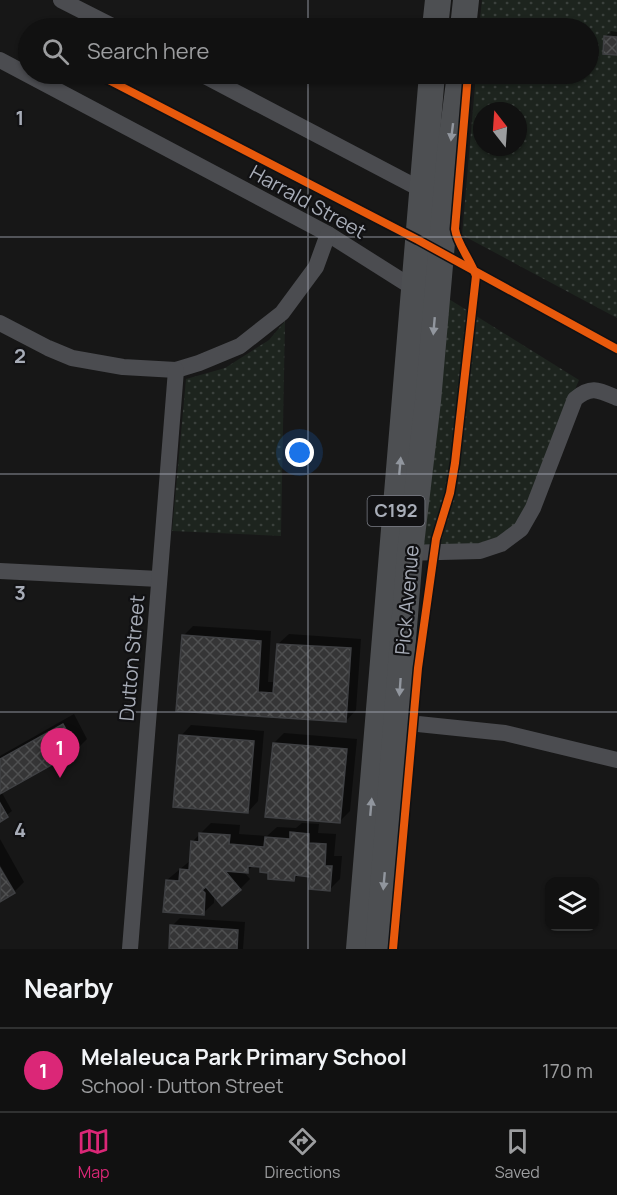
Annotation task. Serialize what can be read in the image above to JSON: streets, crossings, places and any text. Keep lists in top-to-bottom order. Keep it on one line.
{"streets":{"main road":["C192","Pick Avenue"],"street":["Harrald Street","Dutton Street"]},"crossings":[["Harrald Street","Pick Avenue"]],"north":"top","page":{"search":"Search here","pins":"1","heading":"Nearby","list":[{"mark":"1","name":"Melaleuca Park Primary School","note":"School · Dutton Street","value":"170 m"}],"nav":["Map","Directions","Saved"]},"grid":{"rows":["1","2","3","4"]}}
